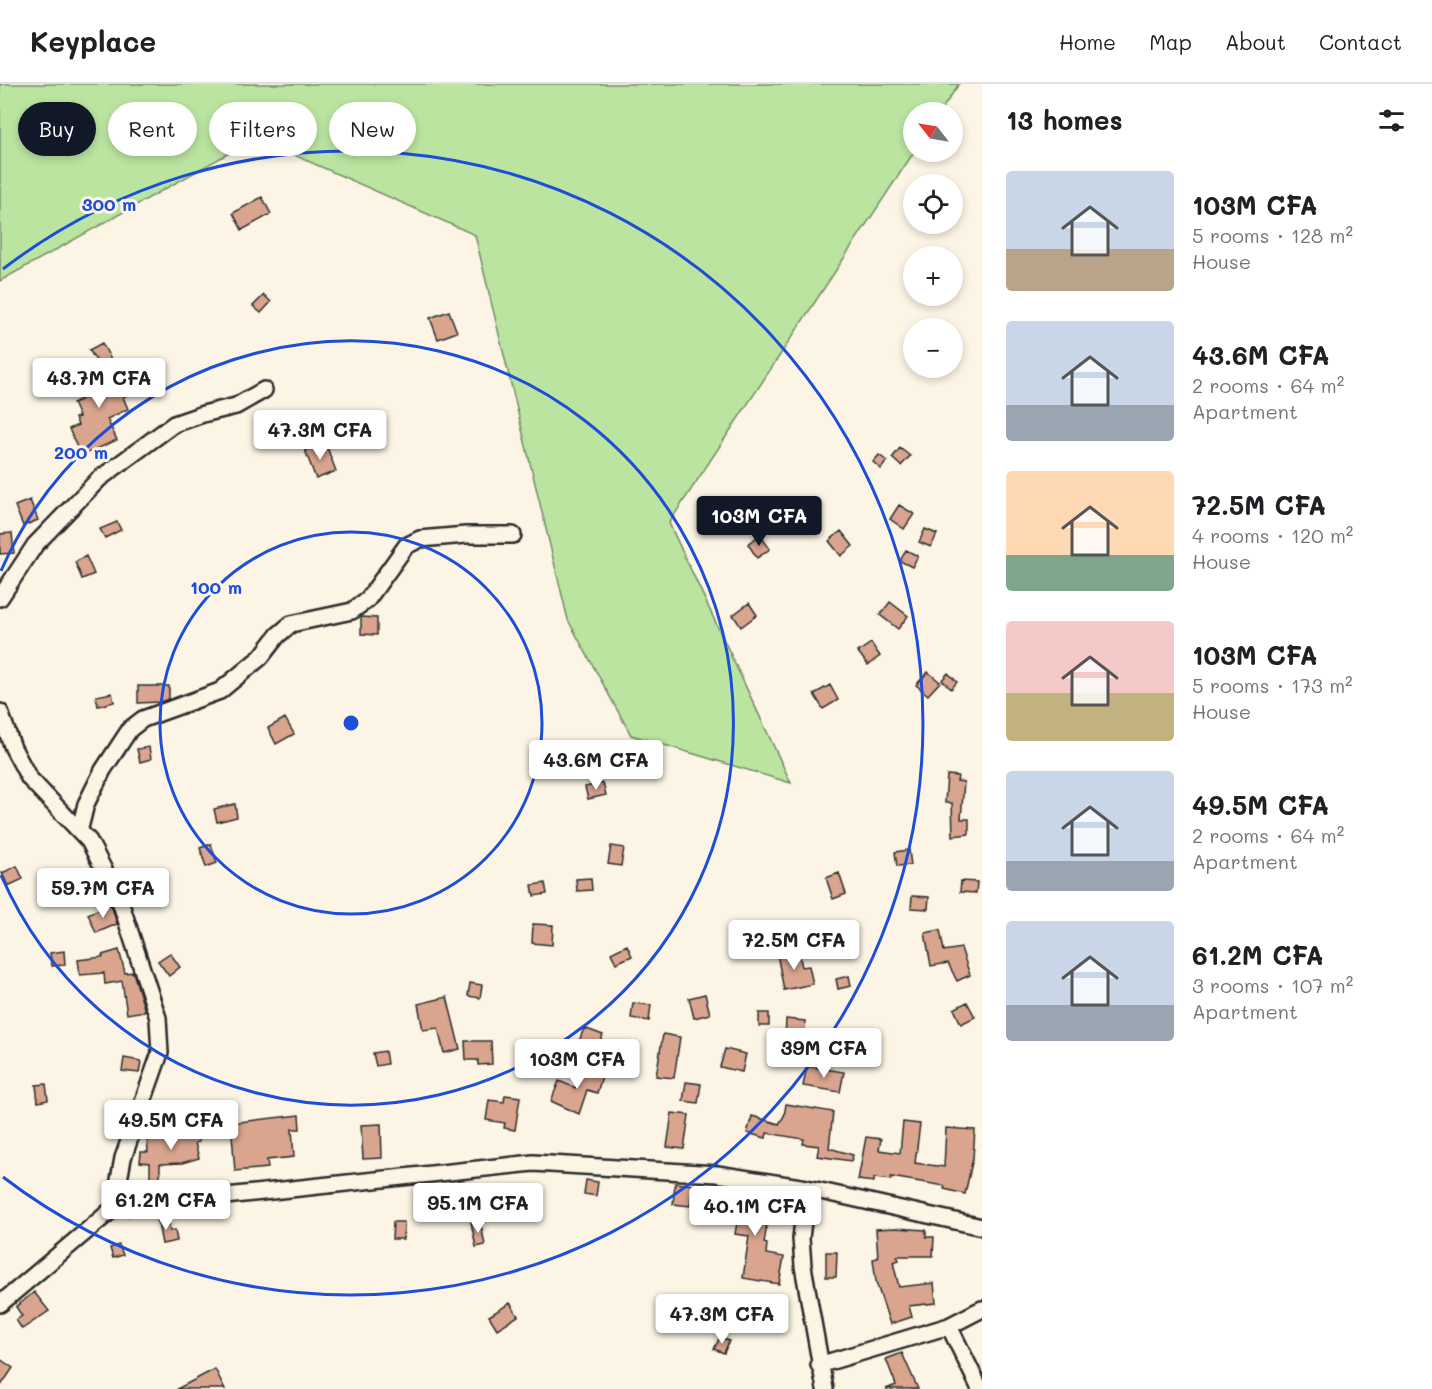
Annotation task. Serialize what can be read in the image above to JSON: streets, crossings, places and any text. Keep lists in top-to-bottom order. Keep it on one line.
{"north":"top left","page":{"header":"Keyplace","nav":["Home","Map","About","Contact"],"heading":"13 homes","map_buttons":["+","−"],"chip":["Buy","Rent","Filters","New"],"list":[{"name":"103M CFA","note":"5 rooms · 128 m² · House"},{"name":"43.6M CFA","note":"2 rooms · 64 m² · Apartment"},{"name":"72.5M CFA","note":"4 rooms · 120 m² · House"},{"name":"103M CFA","note":"5 rooms · 173 m² · House"},{"name":"49.5M CFA","note":"2 rooms · 64 m² · Apartment"},{"name":"61.2M CFA","note":"3 rooms · 107 m² · Apartment"}],"price":["43.7M CFA","47.3M CFA","103M CFA","43.6M CFA","59.7M CFA","72.5M CFA","39M CFA","103M CFA","49.5M CFA","61.2M CFA","95.1M CFA","40.1M CFA","47.3M CFA"]},"rings":["300 m","200 m","100 m"]}
